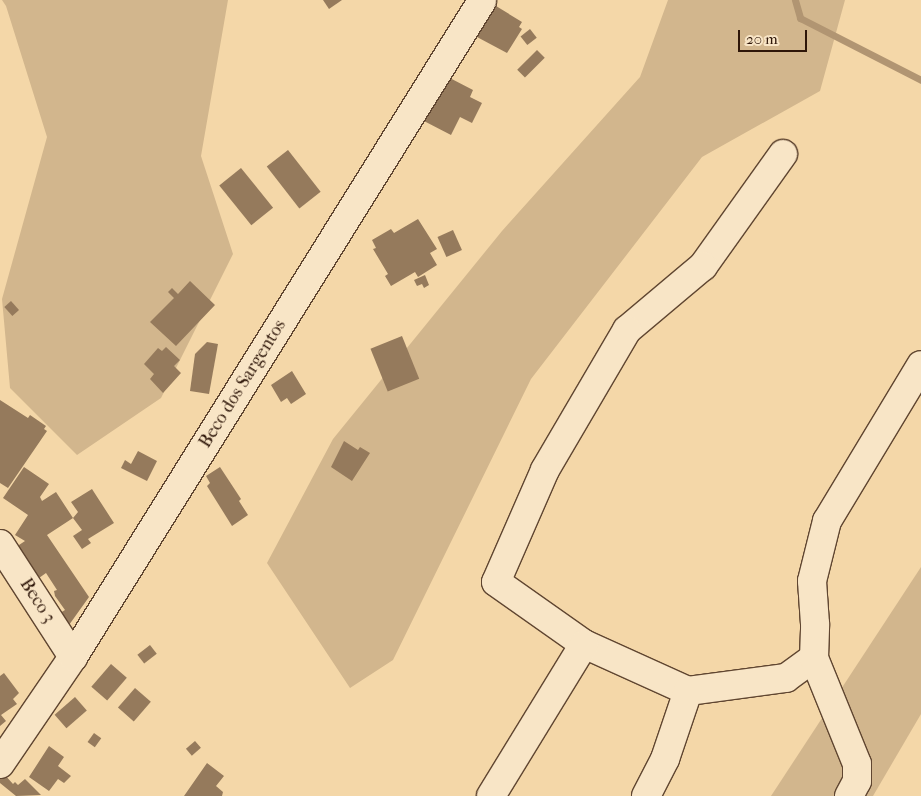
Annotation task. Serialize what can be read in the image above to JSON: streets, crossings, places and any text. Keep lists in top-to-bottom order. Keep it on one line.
{"streets":{"street":["Beco dos Sargentos","Beco 3"]},"crossings":[["Beco dos Sargentos","Beco 3"]],"scale_bar":"20 m"}
